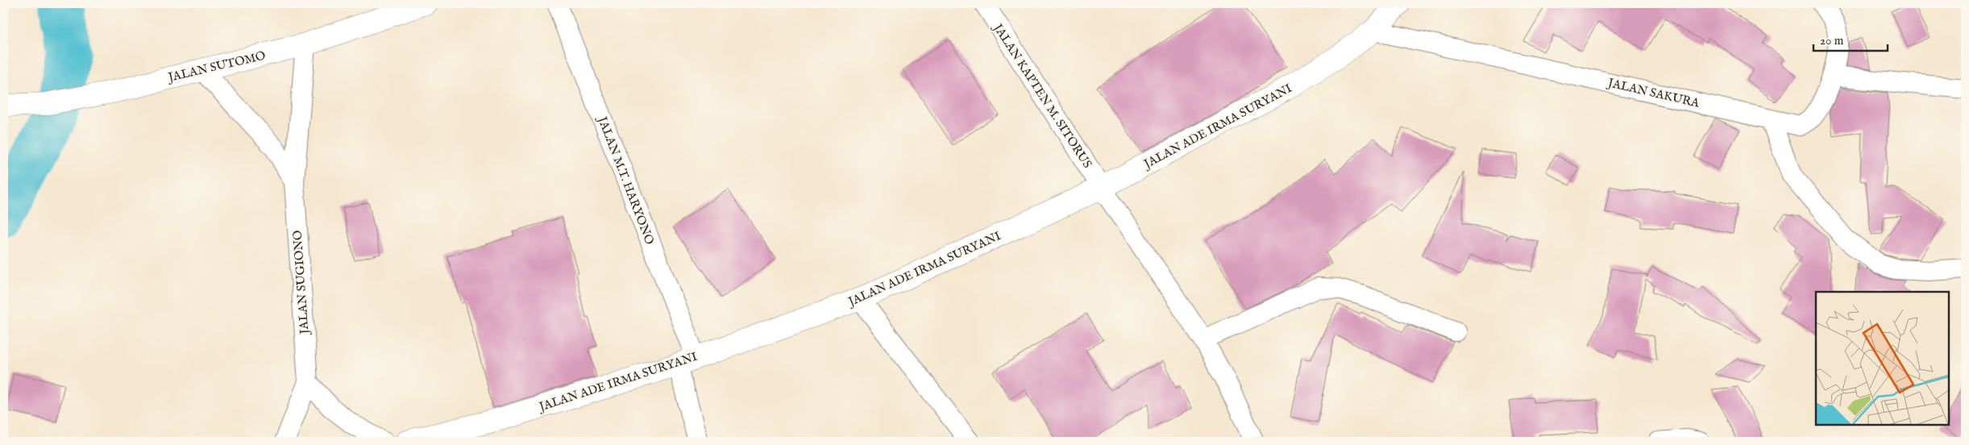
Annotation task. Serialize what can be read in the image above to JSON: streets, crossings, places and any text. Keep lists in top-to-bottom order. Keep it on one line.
{"streets":{"main road":["JALAN SUTOMO","JALAN ADE IRMA SURYANI"],"street":["JALAN SAKURA","JALAN KAPTEN M. SITORUS","JALAN M.T. HARYONO","JALAN SUGIONO"]},"crossings":[["JALAN SUTOMO","JALAN SUGIONO"],["JALAN SAKURA","JALAN ADE IRMA SURYANI"],["JALAN KAPTEN M. SITORUS","JALAN ADE IRMA SURYANI"],["JALAN ADE IRMA SURYANI","JALAN M.T. HARYONO"]],"scale_bar":"20 m"}
